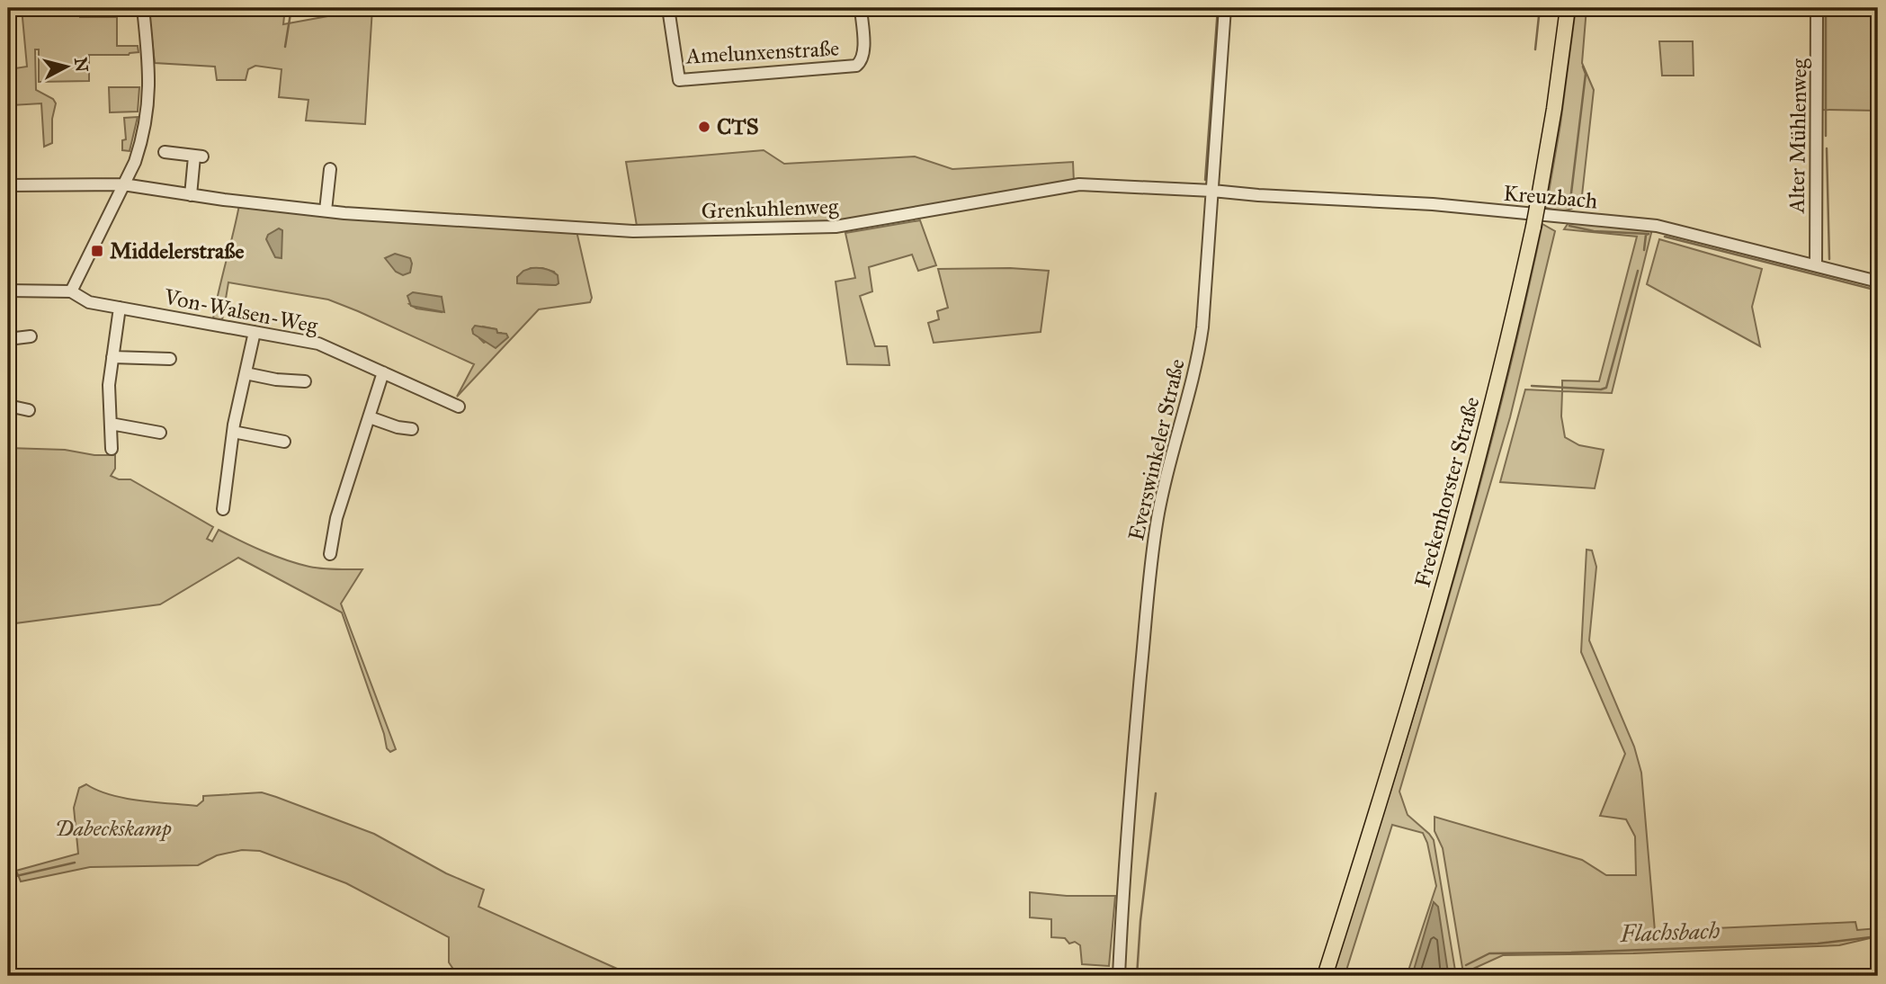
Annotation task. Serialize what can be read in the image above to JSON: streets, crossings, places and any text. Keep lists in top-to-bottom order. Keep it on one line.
{"streets":{"main road":["Freckenhorster Straße"],"street":["Amelunxenstraße","Alter Mühlenweg","Kreuzbach","Grenkuhlenweg","Von-Walsen-Weg","Everswinkeler Straße"]},"crossings":[["Alter Mühlenweg","Kreuzbach"],["Kreuzbach","Grenkuhlenweg"],["Kreuzbach","Everswinkeler Straße"],["Grenkuhlenweg","Everswinkeler Straße"]],"water":["Flachsbach"],"parks":["Dabeckskamp"],"places":{"other":["CTS"],"transit":["Middelerstraße"]},"north":"right"}
